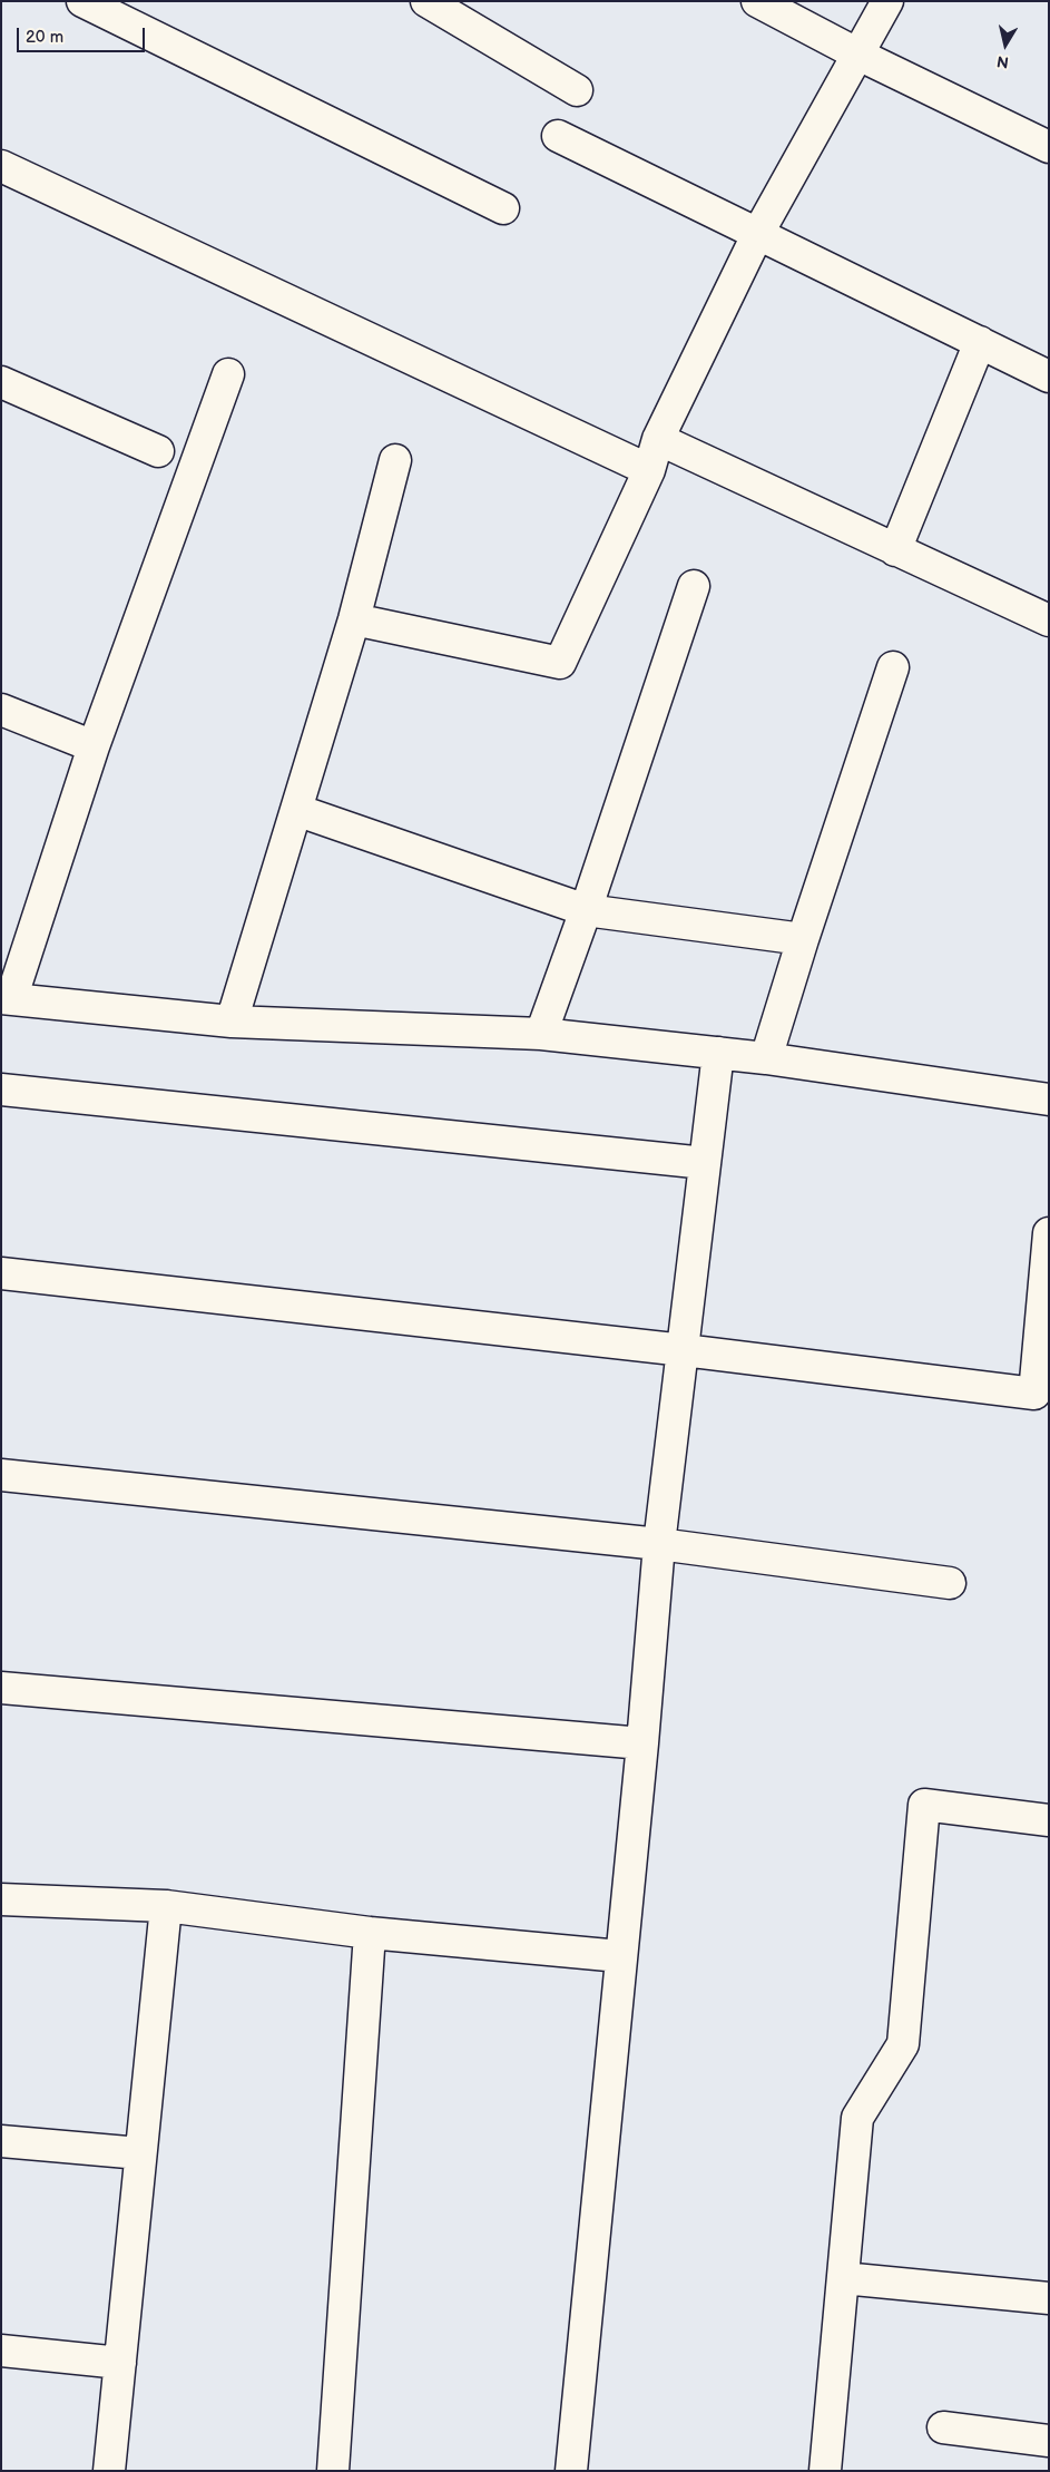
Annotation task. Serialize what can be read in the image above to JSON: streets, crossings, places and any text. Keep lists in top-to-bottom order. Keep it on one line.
{"scale_bar":"20 m","north":"bottom"}
